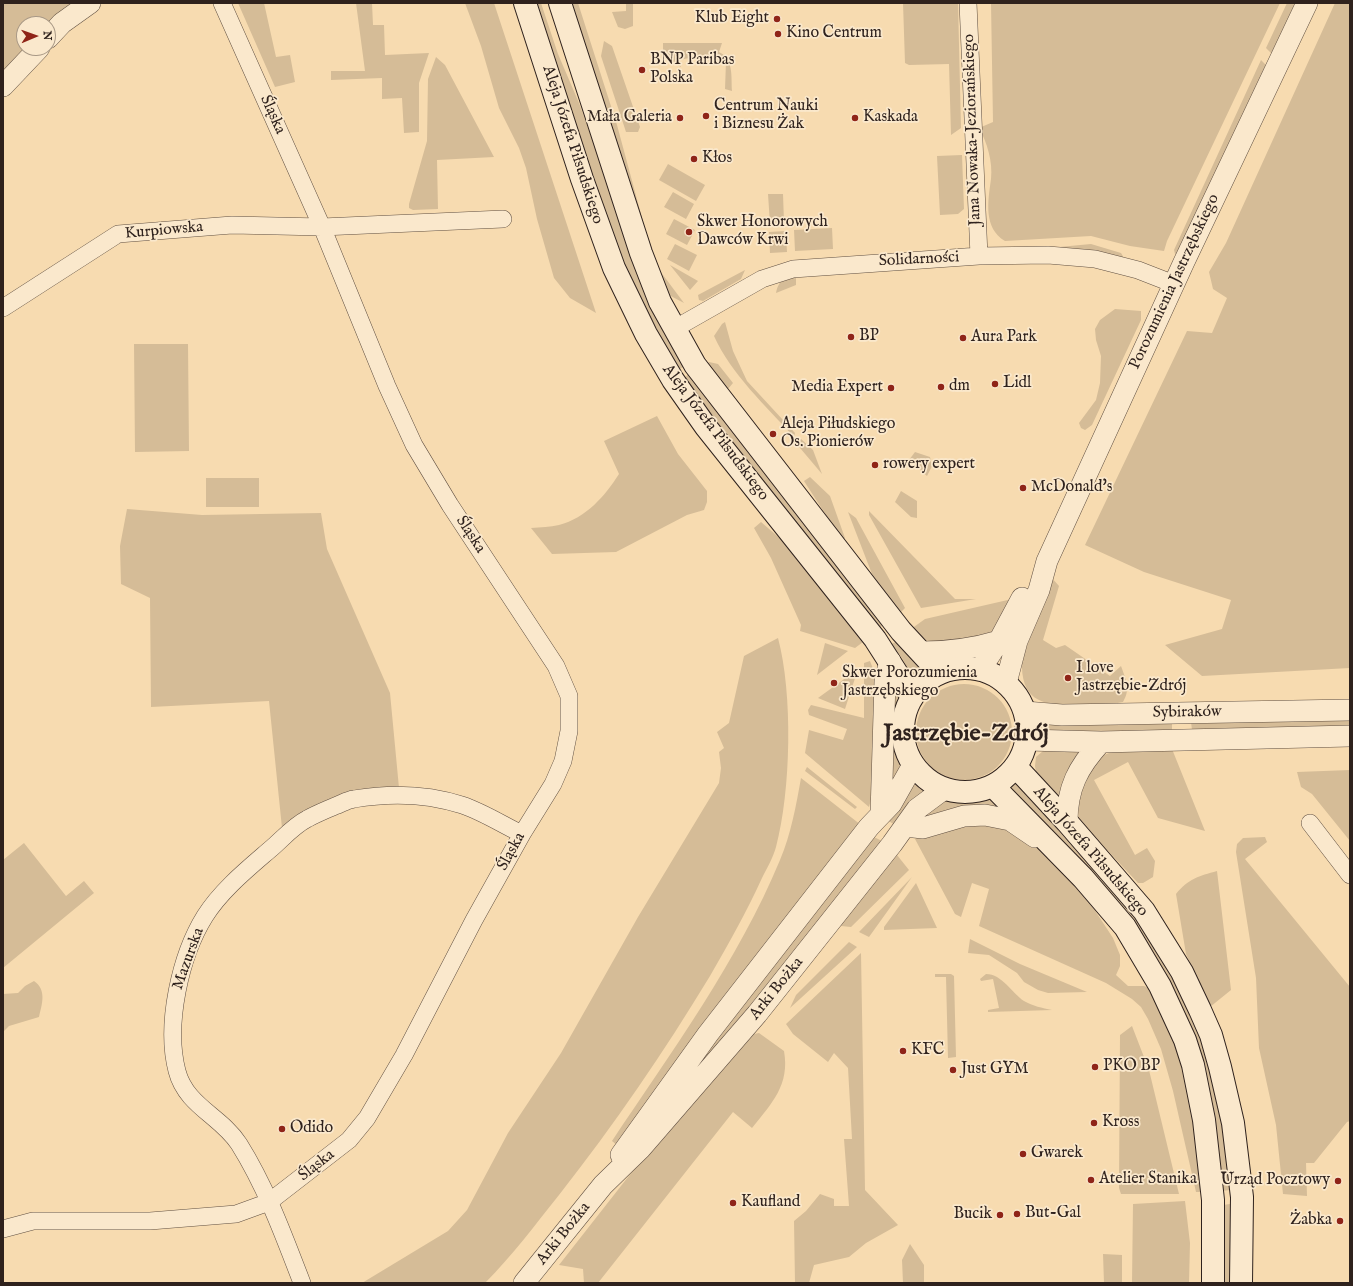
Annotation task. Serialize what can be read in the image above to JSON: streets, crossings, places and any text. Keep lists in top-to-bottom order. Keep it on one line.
{"streets":{"main road":["Aleja Józefa Piłsudskiego"],"street":["Śląska","Jana Nowaka-Jeziorańskiego","Kurpiowska","Solidarności","Porozumienia Jastrzębskiego","Sybiraków","Mazurska","Arki Bożka"]},"crossings":[["Śląska","Kurpiowska"],["Śląska","Mazurska"],["Jana Nowaka-Jeziorańskiego","Solidarności"],["Aleja Józefa Piłsudskiego","Solidarności"],["Aleja Józefa Piłsudskiego","Porozumienia Jastrzębskiego"],["Aleja Józefa Piłsudskiego","Sybiraków"],["Aleja Józefa Piłsudskiego","Arki Bożka"],["Solidarności","Porozumienia Jastrzębskiego"],["Porozumienia Jastrzębskiego","Sybiraków"],["Porozumienia Jastrzębskiego","Arki Bożka"],["Sybiraków","Arki Bożka"]],"districts":["Jastrzębie-Zdrój"],"places":["Klub Eight","Kino Centrum","BNP Paribas Polska","Centrum Nauki i Biznesu Żak","Mała Galeria","Kaskada","Kłos","Skwer Honorowych Dawców Krwi","BP","Aura Park","Lidl","dm","Media Expert","Aleja Piłudskiego Os. Pionierów","rowery expert","McDonald's","I love Jastrzębie-Zdrój","Skwer Porozumienia Jastrzębskiego","KFC","PKO BP","Just GYM","Kross","Odido","Gwarek","Atelier Stanika","Urząd Pocztowy","Kaufland","But-Gal","Bucik","Żabka"],"north":"right"}
